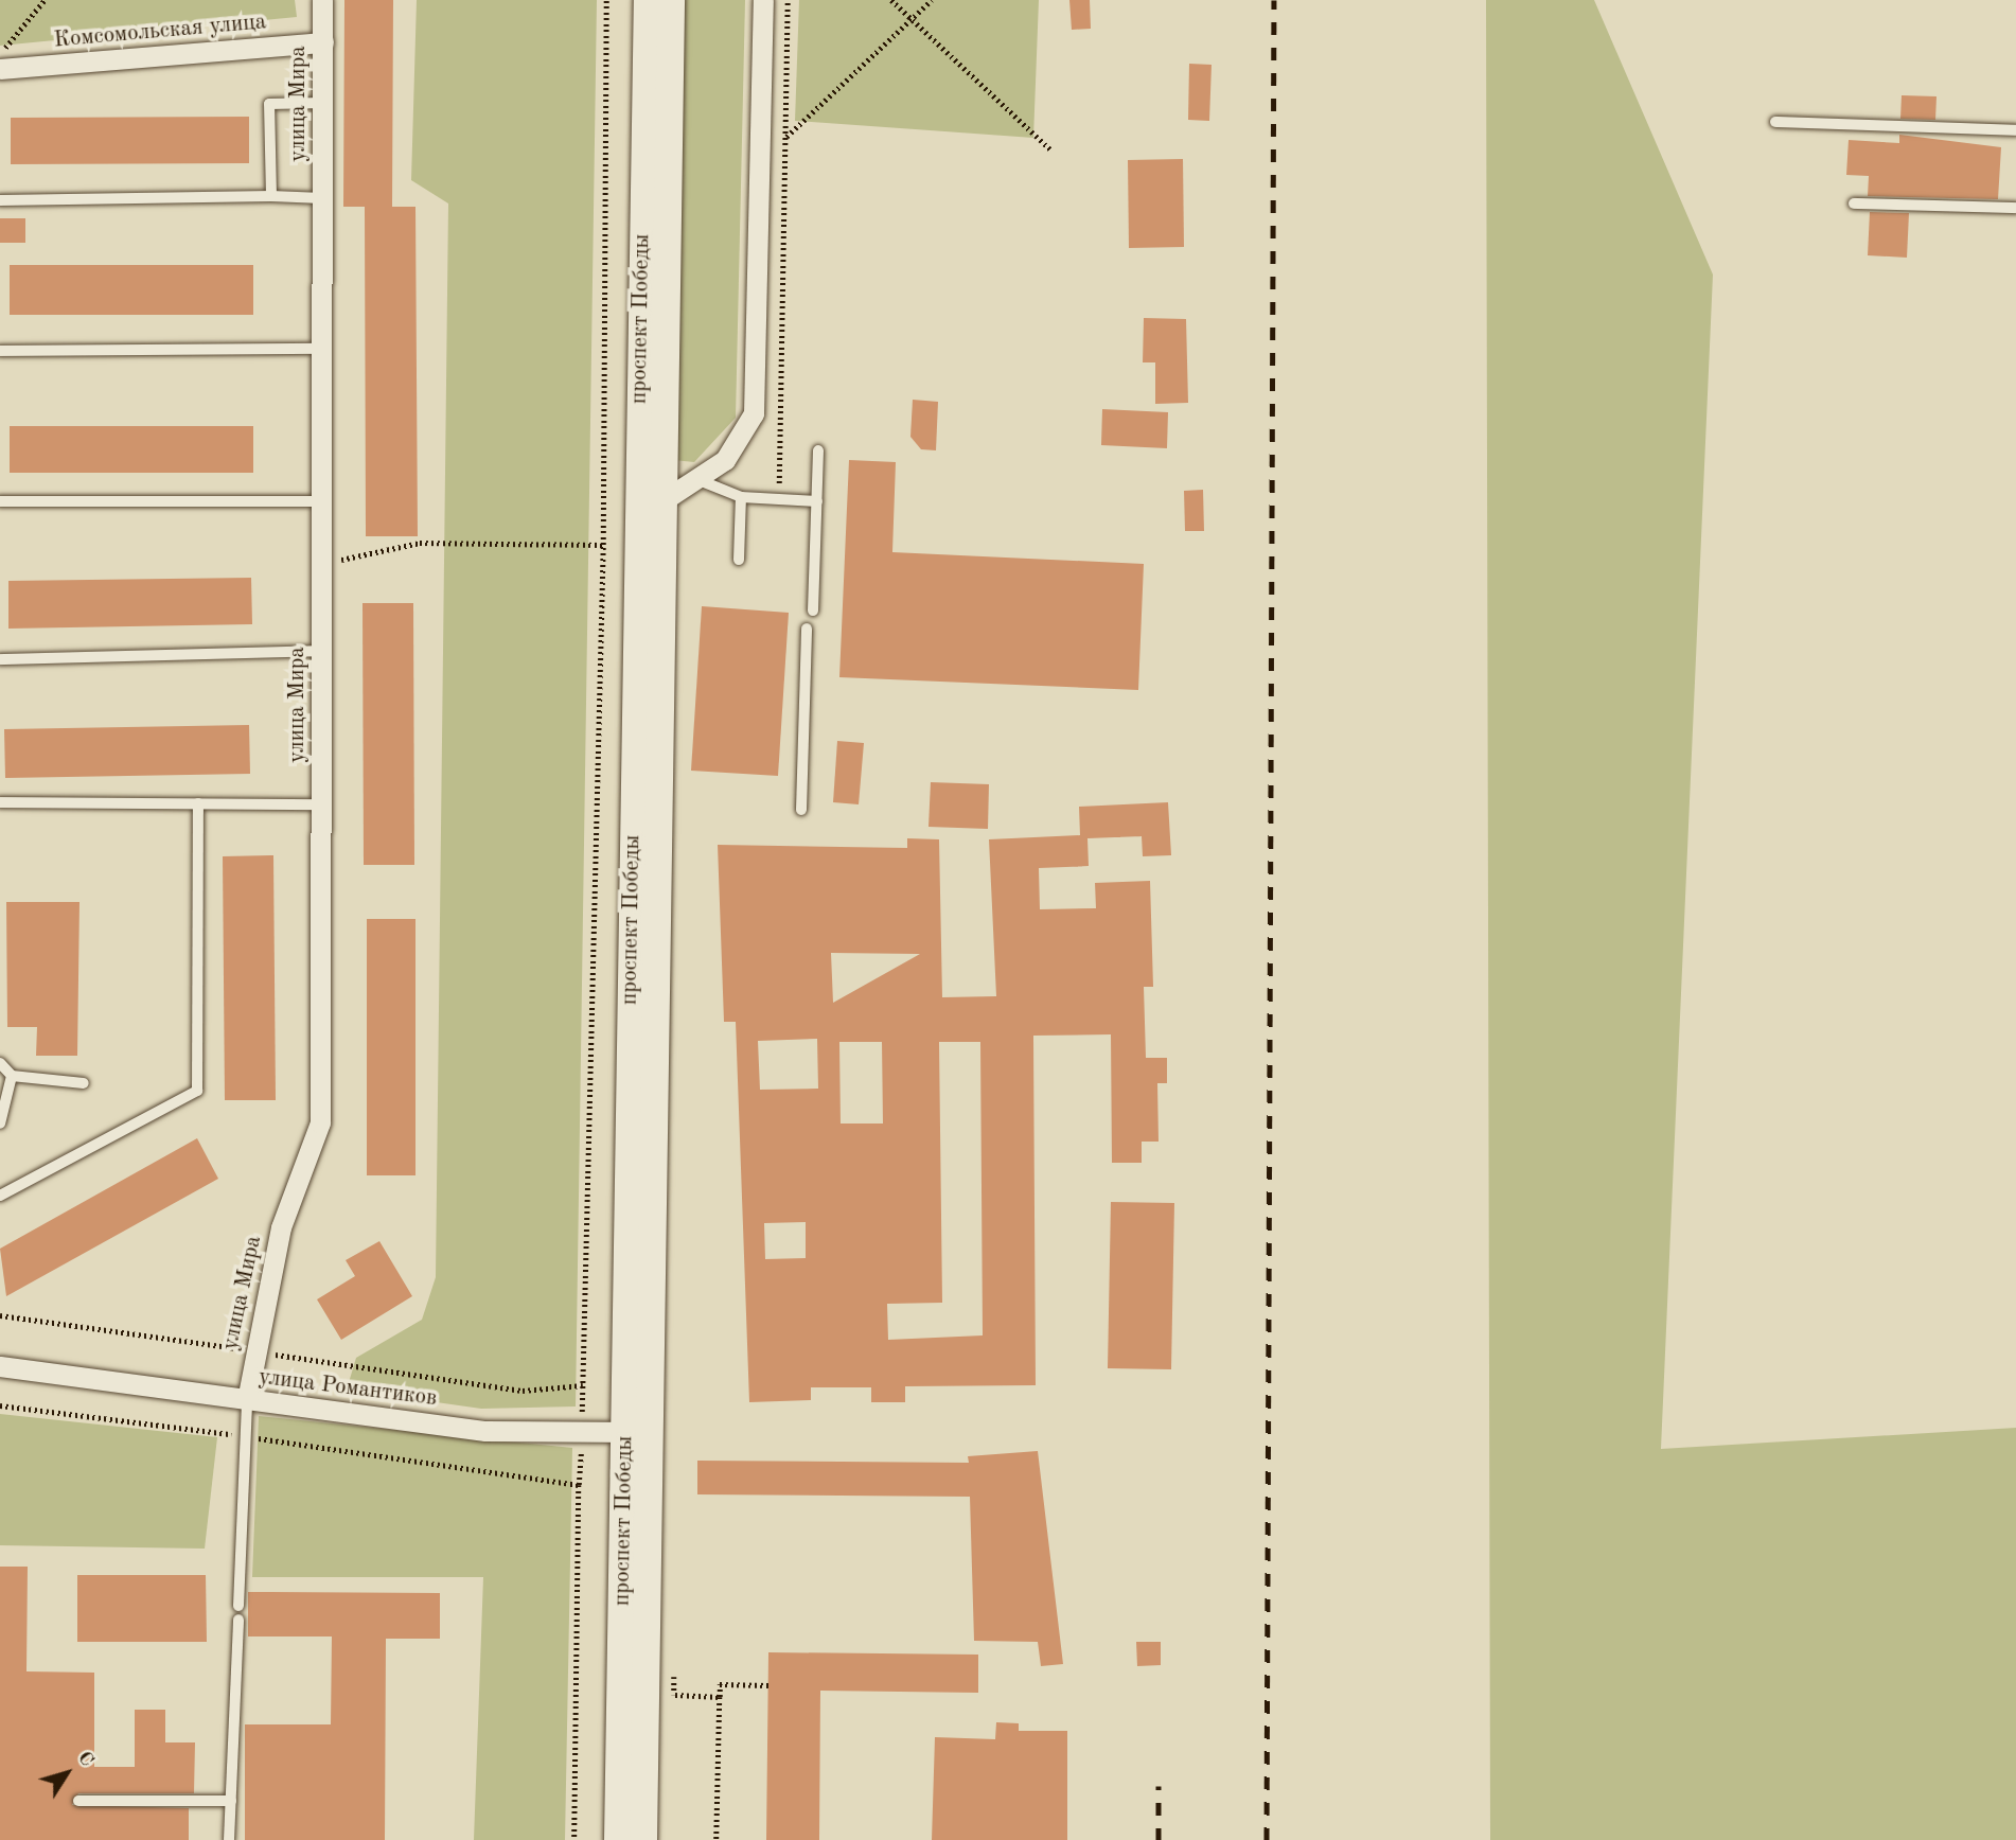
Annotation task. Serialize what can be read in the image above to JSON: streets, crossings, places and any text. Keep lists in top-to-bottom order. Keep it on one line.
{"streets":{"main road":["проспект Победы"],"street":["Комсомольская улица","улица Мира","улица Романтиков"]},"crossings":[["Комсомольская улица","улица Мира"],["улица Мира","улица Романтиков"],["проспект Победы","улица Романтиков"]],"north":"top right"}
